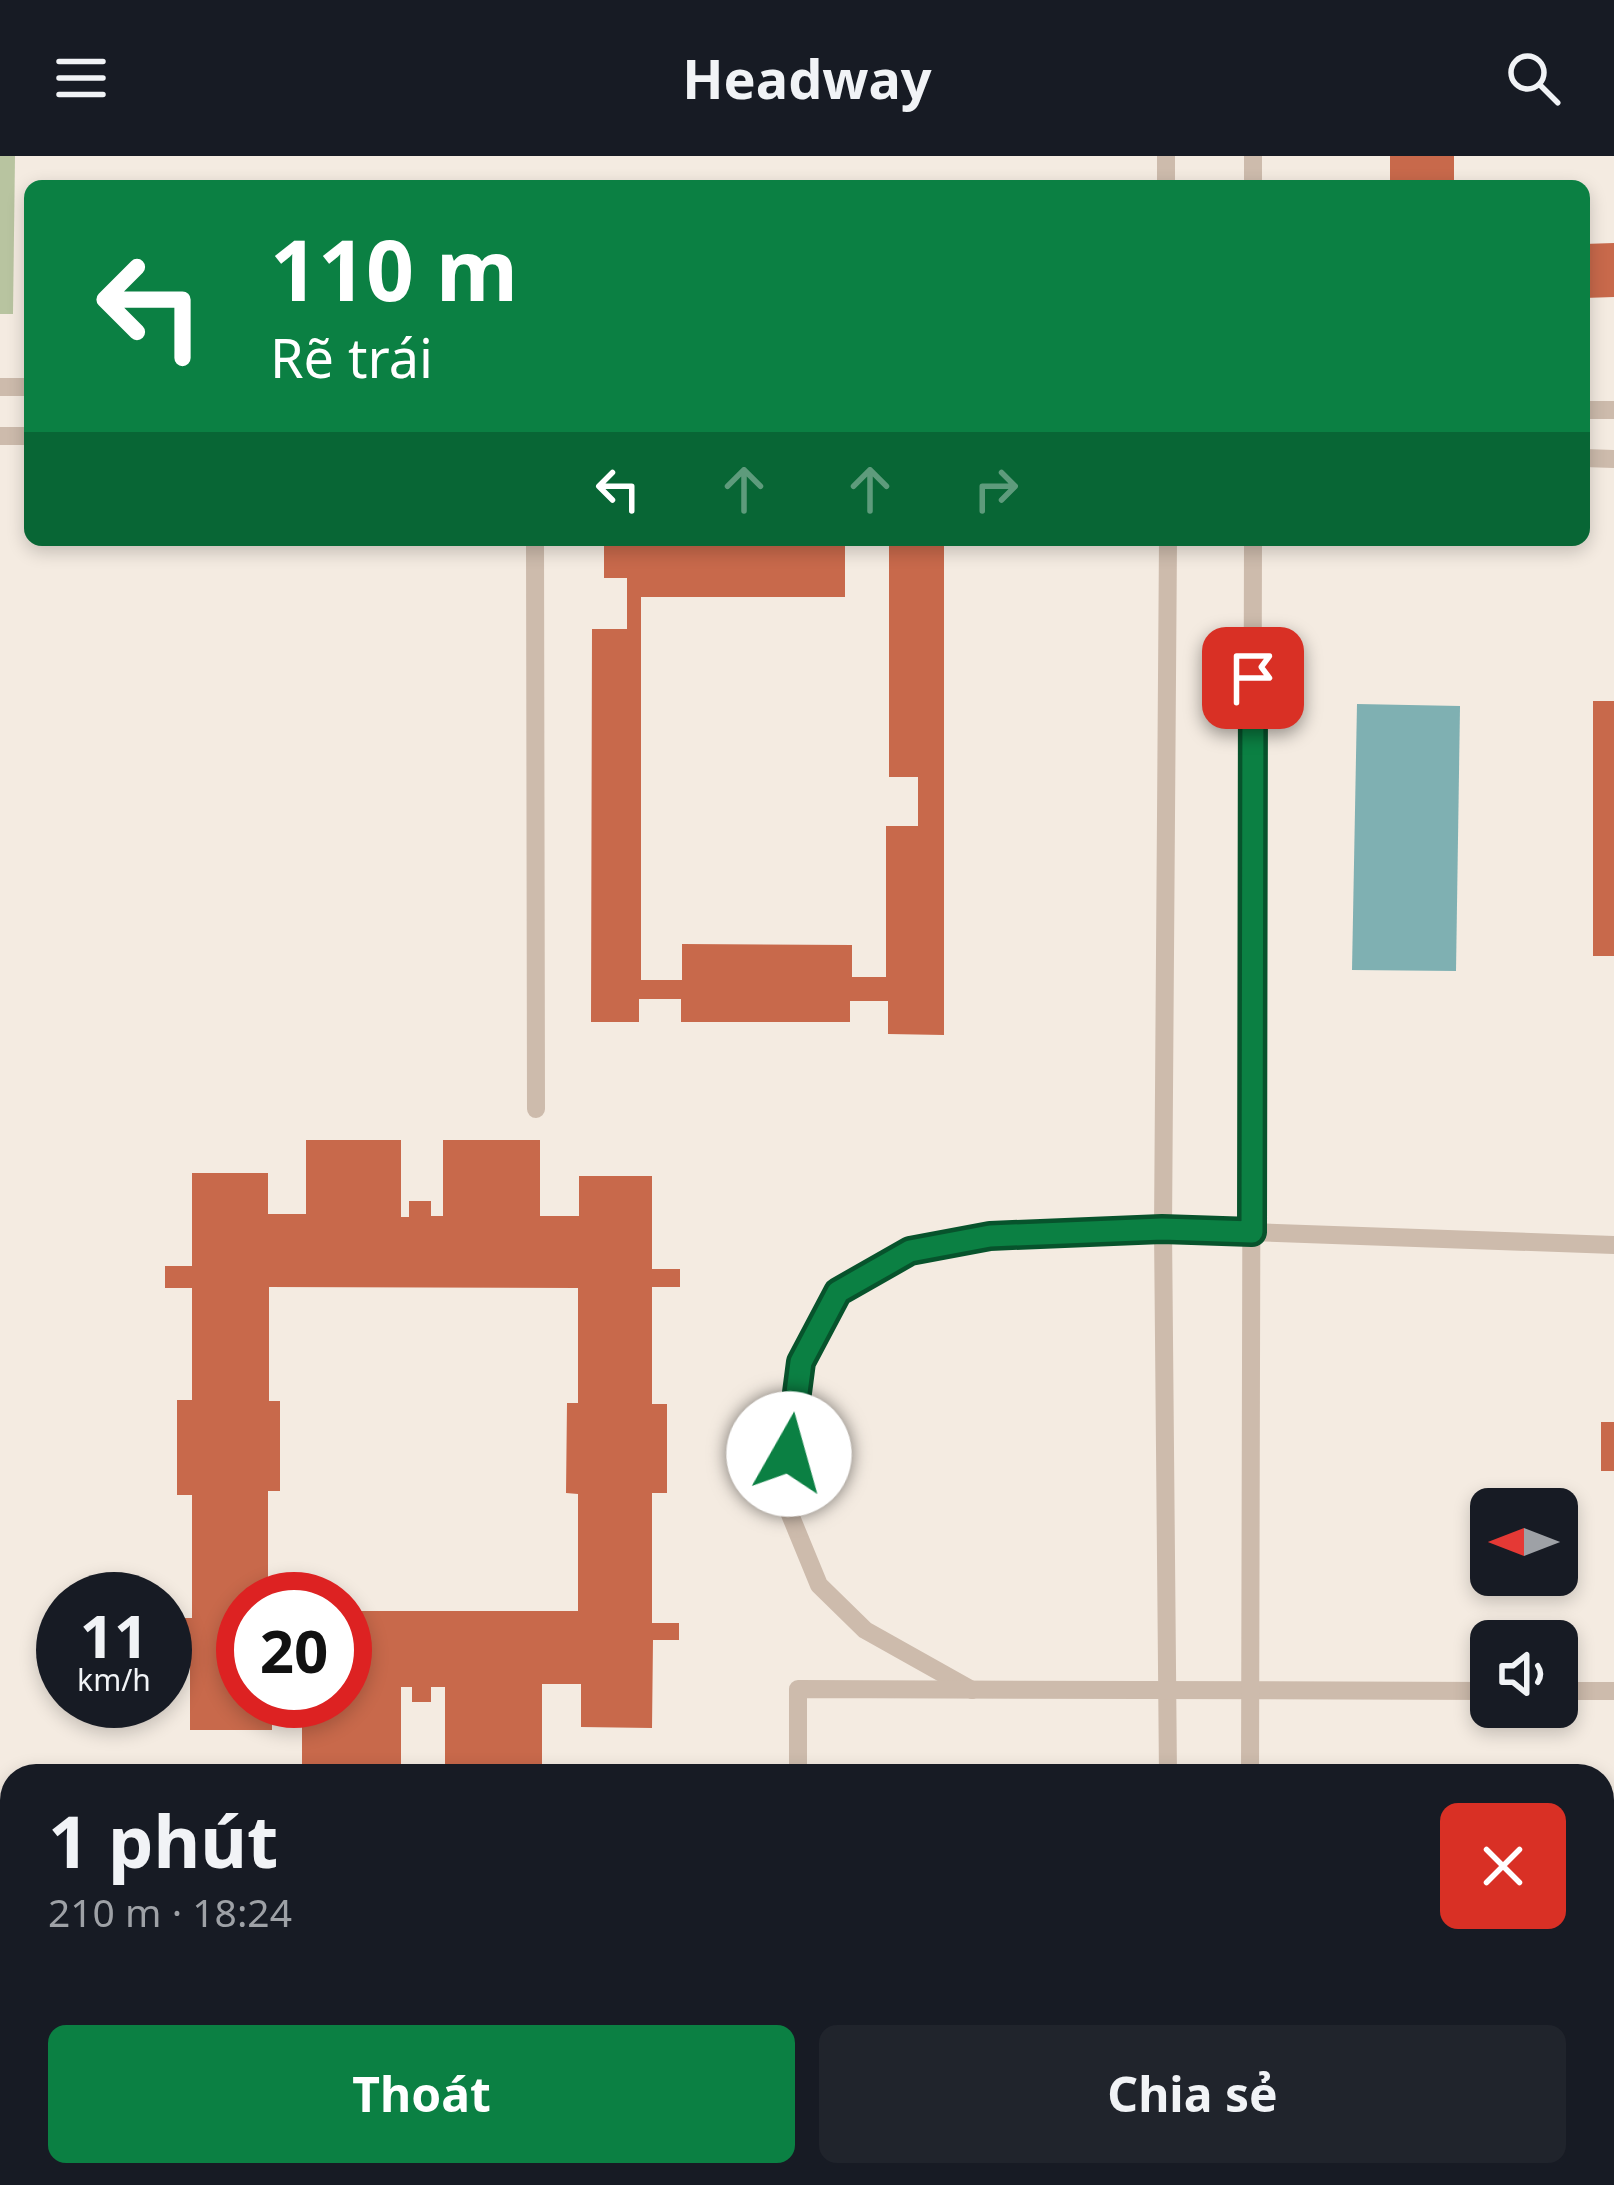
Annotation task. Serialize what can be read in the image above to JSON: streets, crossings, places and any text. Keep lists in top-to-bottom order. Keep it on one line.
{"north":"left","page":{"header":"Headway","turn":["110 m","Rẽ trái"],"speed":"11 km/h","limit":"20","heading":["1 phút","210 m · 18:24"],"buttons":["Thoát","Chia sẻ"]}}
